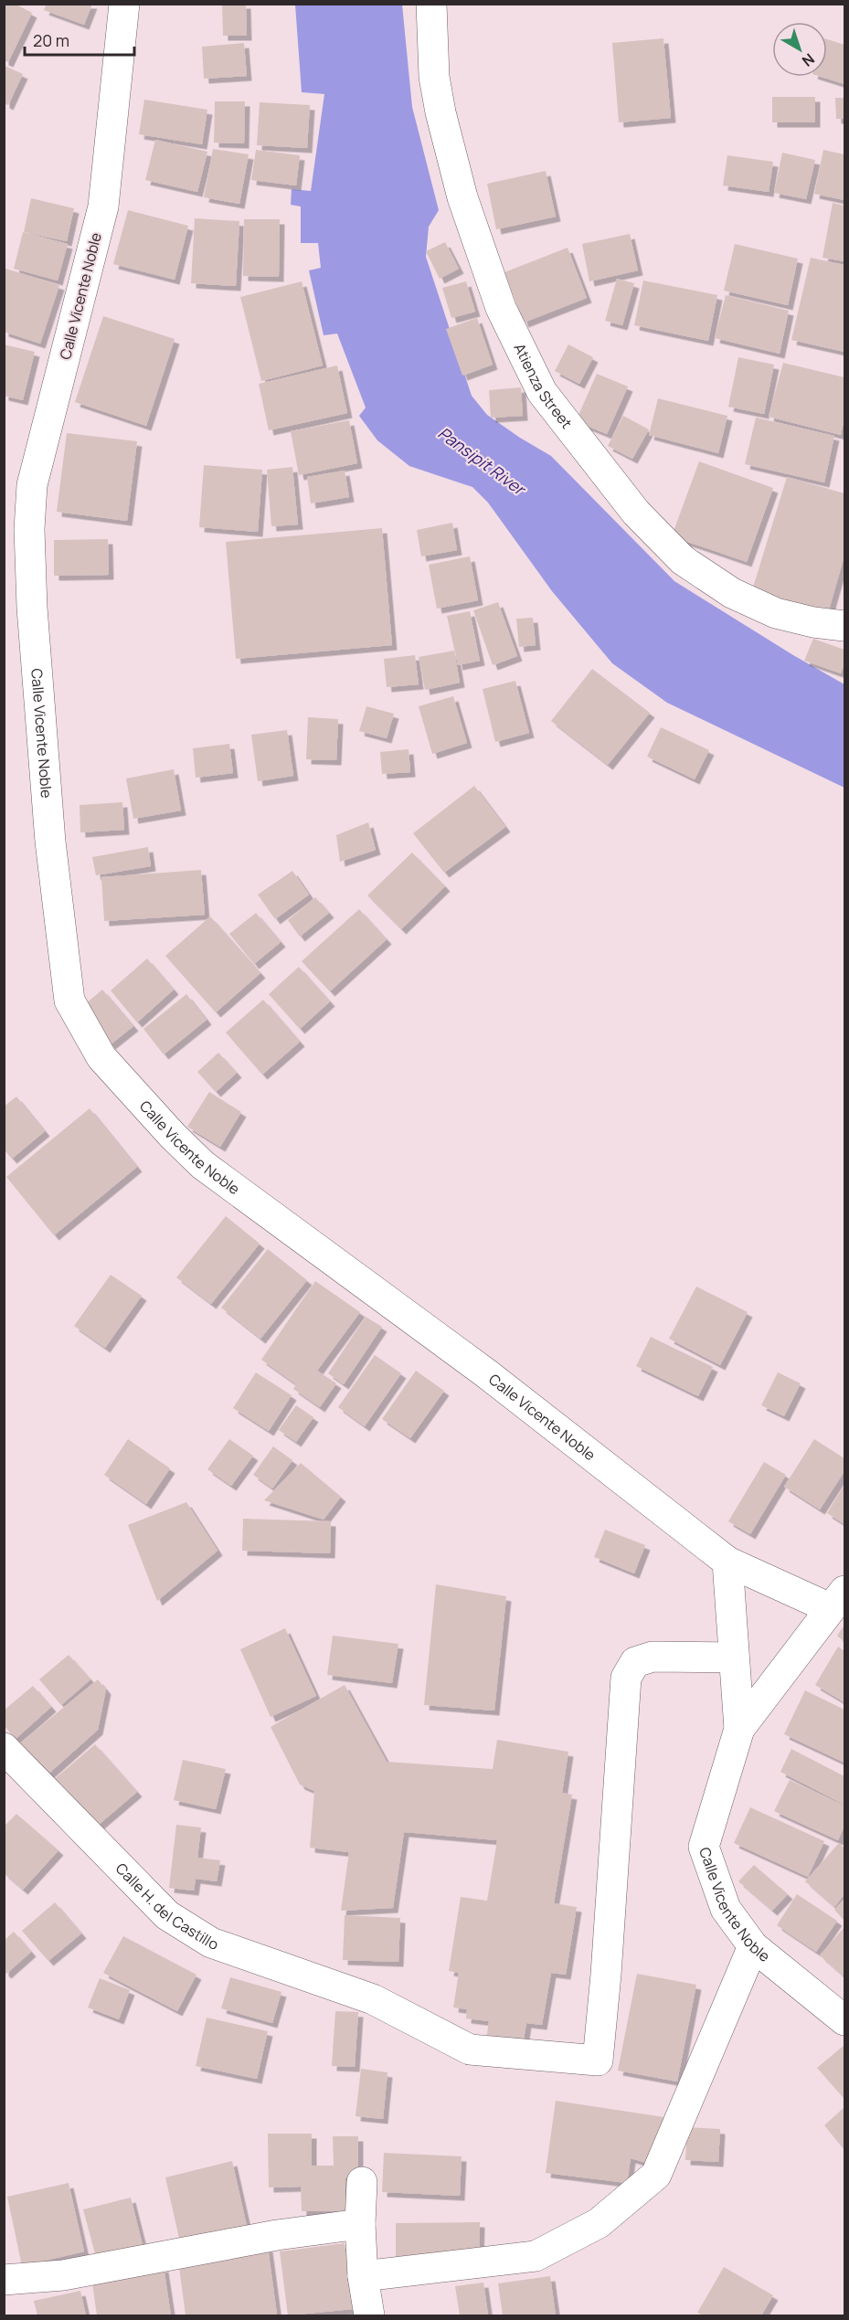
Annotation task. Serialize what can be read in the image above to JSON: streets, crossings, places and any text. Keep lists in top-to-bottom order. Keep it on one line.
{"streets":{"street":["Calle Vicente Noble","Atienza Street","Calle H. del Castillo"]},"crossings":[["Calle Vicente Noble","Calle H. del Castillo"]],"water":["Pansipit River"],"scale_bar":"20 m","north":"bottom right"}
